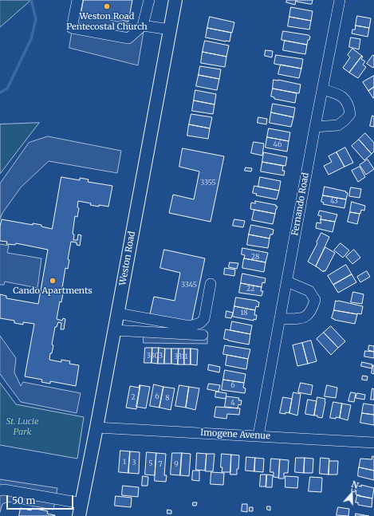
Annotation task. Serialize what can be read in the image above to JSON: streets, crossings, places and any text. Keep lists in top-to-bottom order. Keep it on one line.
{"streets":{"main road":["Weston Road"],"street":["Fernando Road","Imogene Avenue"]},"crossings":[["Fernando Road","Imogene Avenue"],["Weston Road","Imogene Avenue"]],"parks":["St. Lucie Park"],"places":["Weston Road Pentecostal Church","Cando Apartments"],"house_numbers":["46","3355","43","28","3345","22","18","3303","3311","6","6","2","8","4","1","3","5","7","9"],"scale_bar":"50 m","north":"top"}
